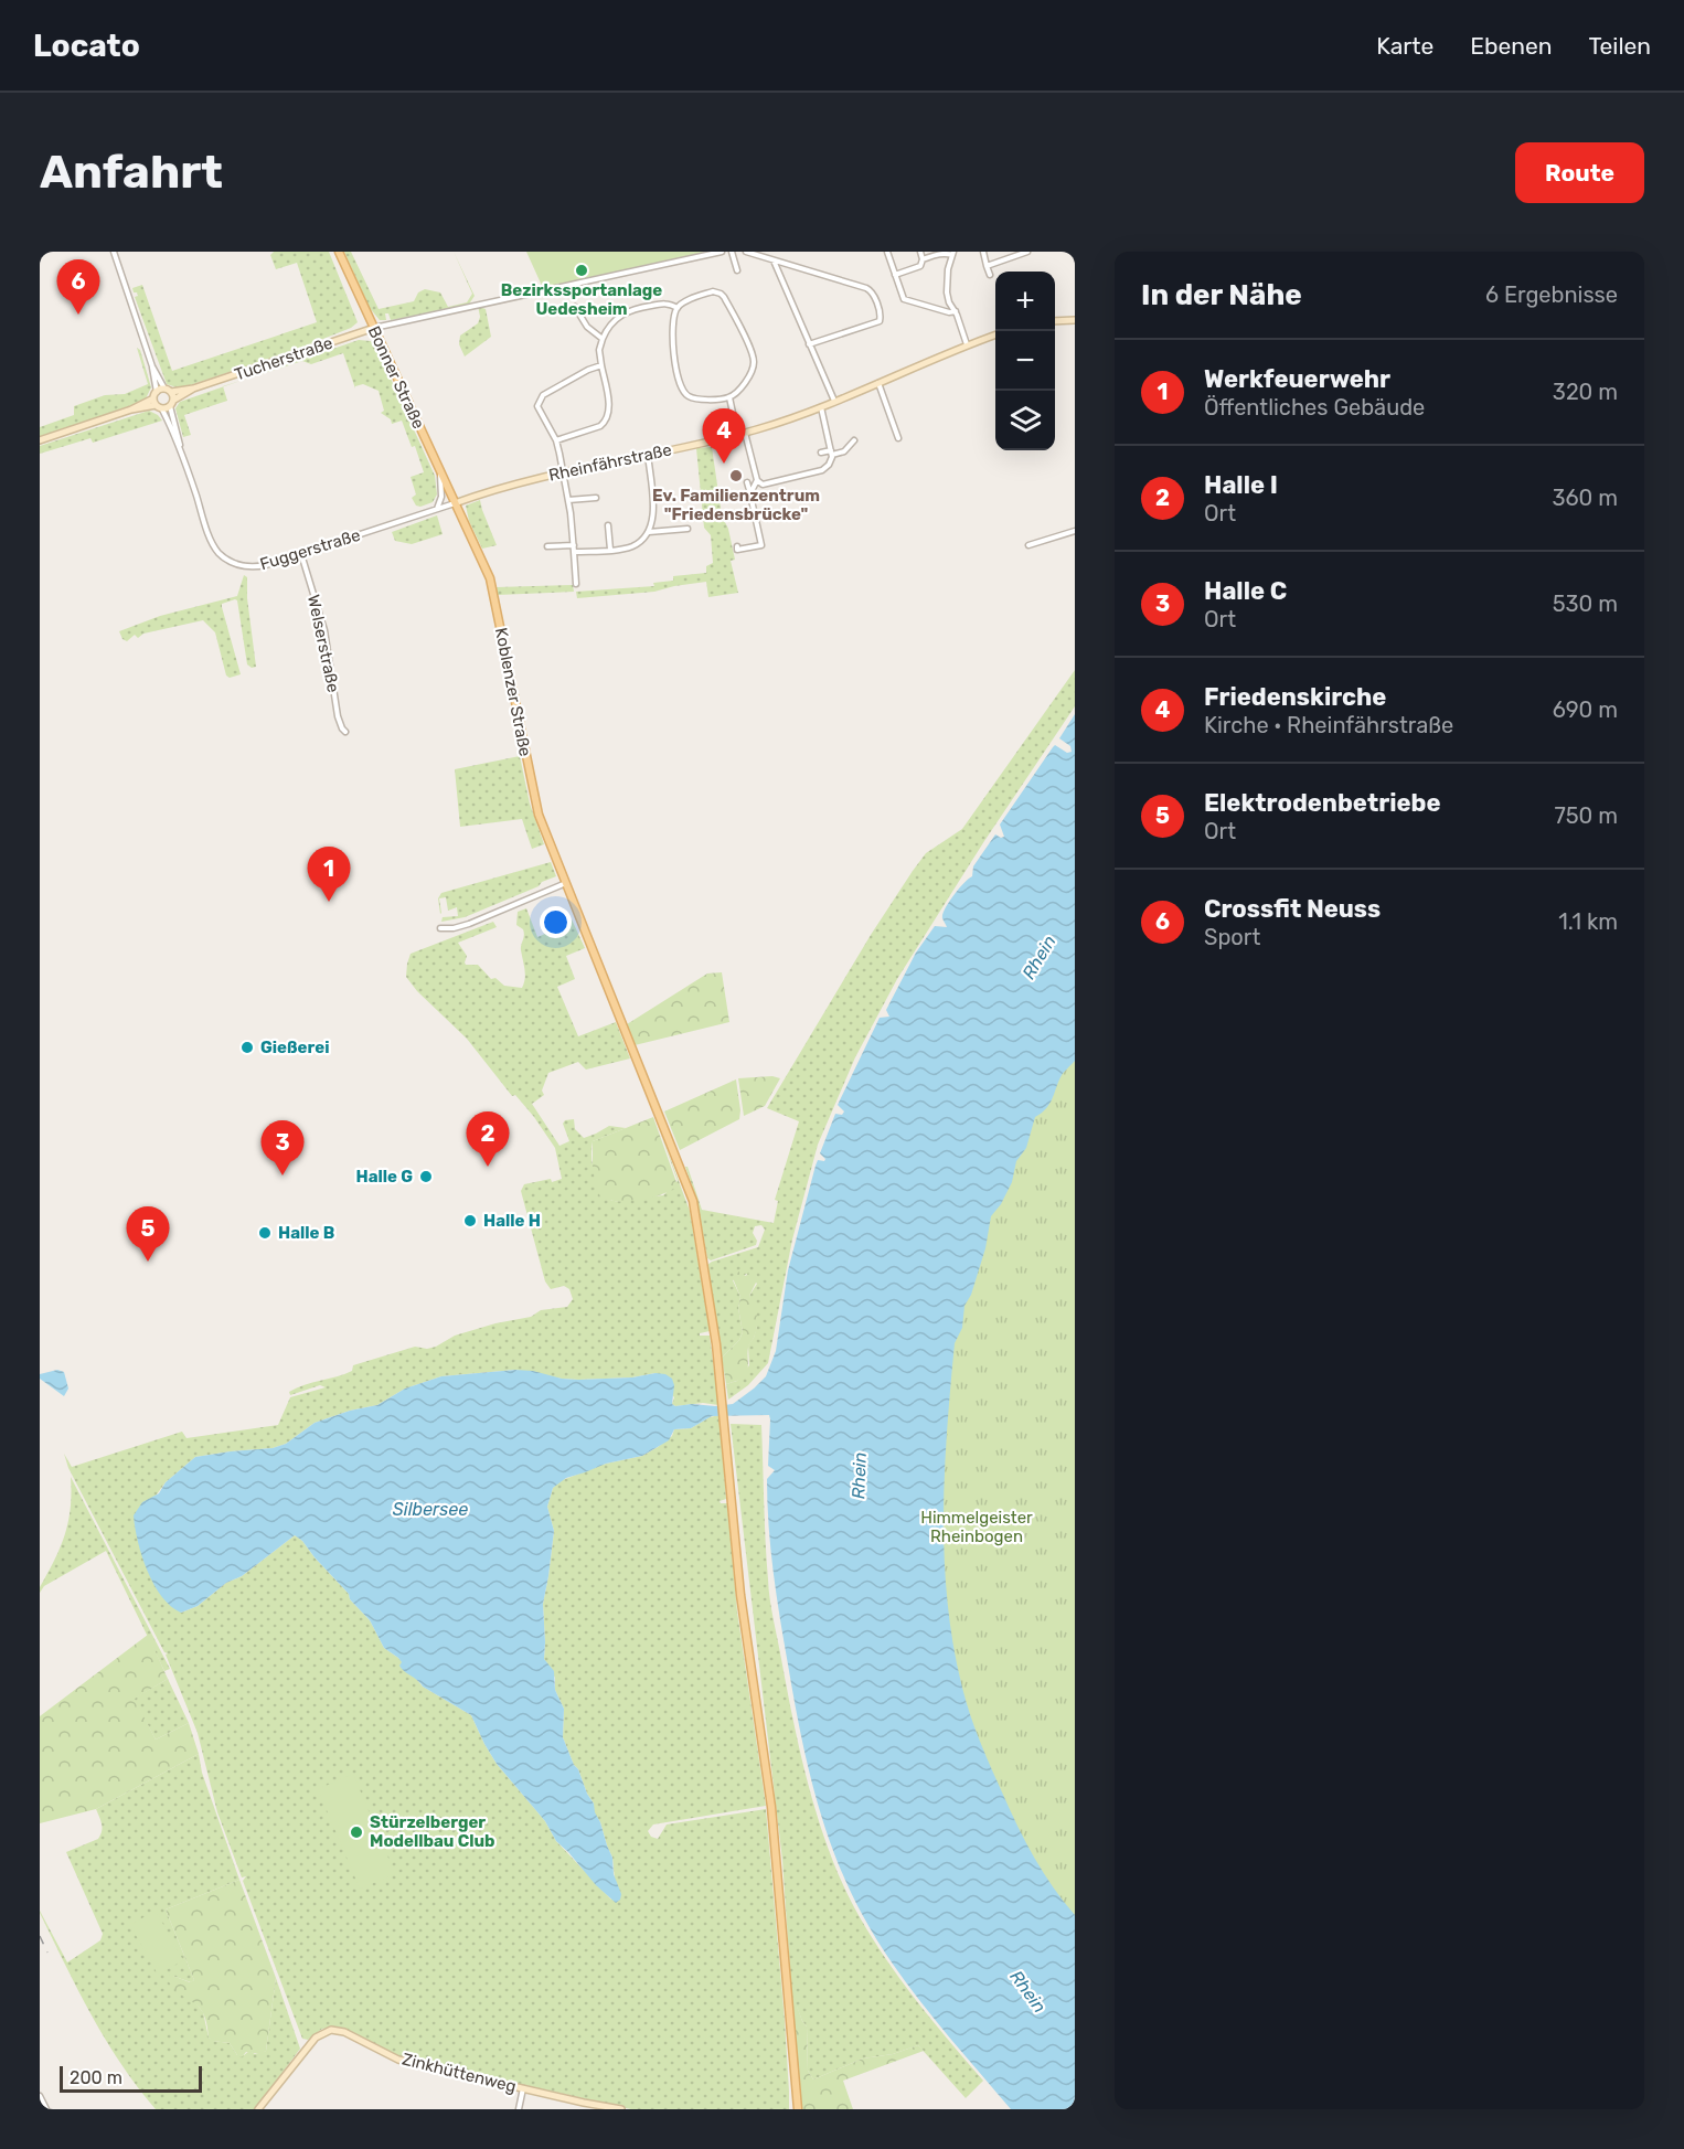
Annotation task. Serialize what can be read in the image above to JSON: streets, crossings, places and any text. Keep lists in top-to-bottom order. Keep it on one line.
{"streets":{"main road":["Bonner Straße","Koblenzer Straße"],"street":["Tucherstraße","Rheinfährstraße","Fuggerstraße","Welserstraße","Zinkhüttenweg"]},"crossings":[["Tucherstraße","Bonner Straße"],["Tucherstraße","Fuggerstraße"],["Bonner Straße","Rheinfährstraße"],["Bonner Straße","Fuggerstraße"],["Bonner Straße","Koblenzer Straße"],["Rheinfährstraße","Fuggerstraße"],["Rheinfährstraße","Koblenzer Straße"],["Fuggerstraße","Welserstraße"],["Fuggerstraße","Koblenzer Straße"]],"water":["Rhein","Silbersee"],"parks":["Himmelgeister Rheinbogen"],"places":["Bezirkssportanlage Uedesheim","Ev. Familienzentrum \"Friedensbrücke\"","Gießerei","Halle G","Halle H","Halle B","Stürzelberger Modellbau Club"],"scale_bar":"200 m","page":{"header":"Locato","nav":["Karte","Ebenen","Teilen"],"buttons":"Route","title":"Anfahrt","heading":["In der Nähe","6 Ergebnisse"],"pins":["6","4","1","2","3","5"],"map_buttons":["+","−"],"list":[{"mark":"1","name":"Werkfeuerwehr","note":"Öffentliches Gebäude","value":"320 m"},{"mark":"2","name":"Halle I","note":"Ort","value":"360 m"},{"mark":"3","name":"Halle C","note":"Ort","value":"530 m"},{"mark":"4","name":"Friedenskirche","note":"Kirche · Rheinfährstraße","value":"690 m"},{"mark":"5","name":"Elektrodenbetriebe","note":"Ort","value":"750 m"},{"mark":"6","name":"Crossfit Neuss","note":"Sport","value":"1.1 km"}],"scale":"200 m"}}
